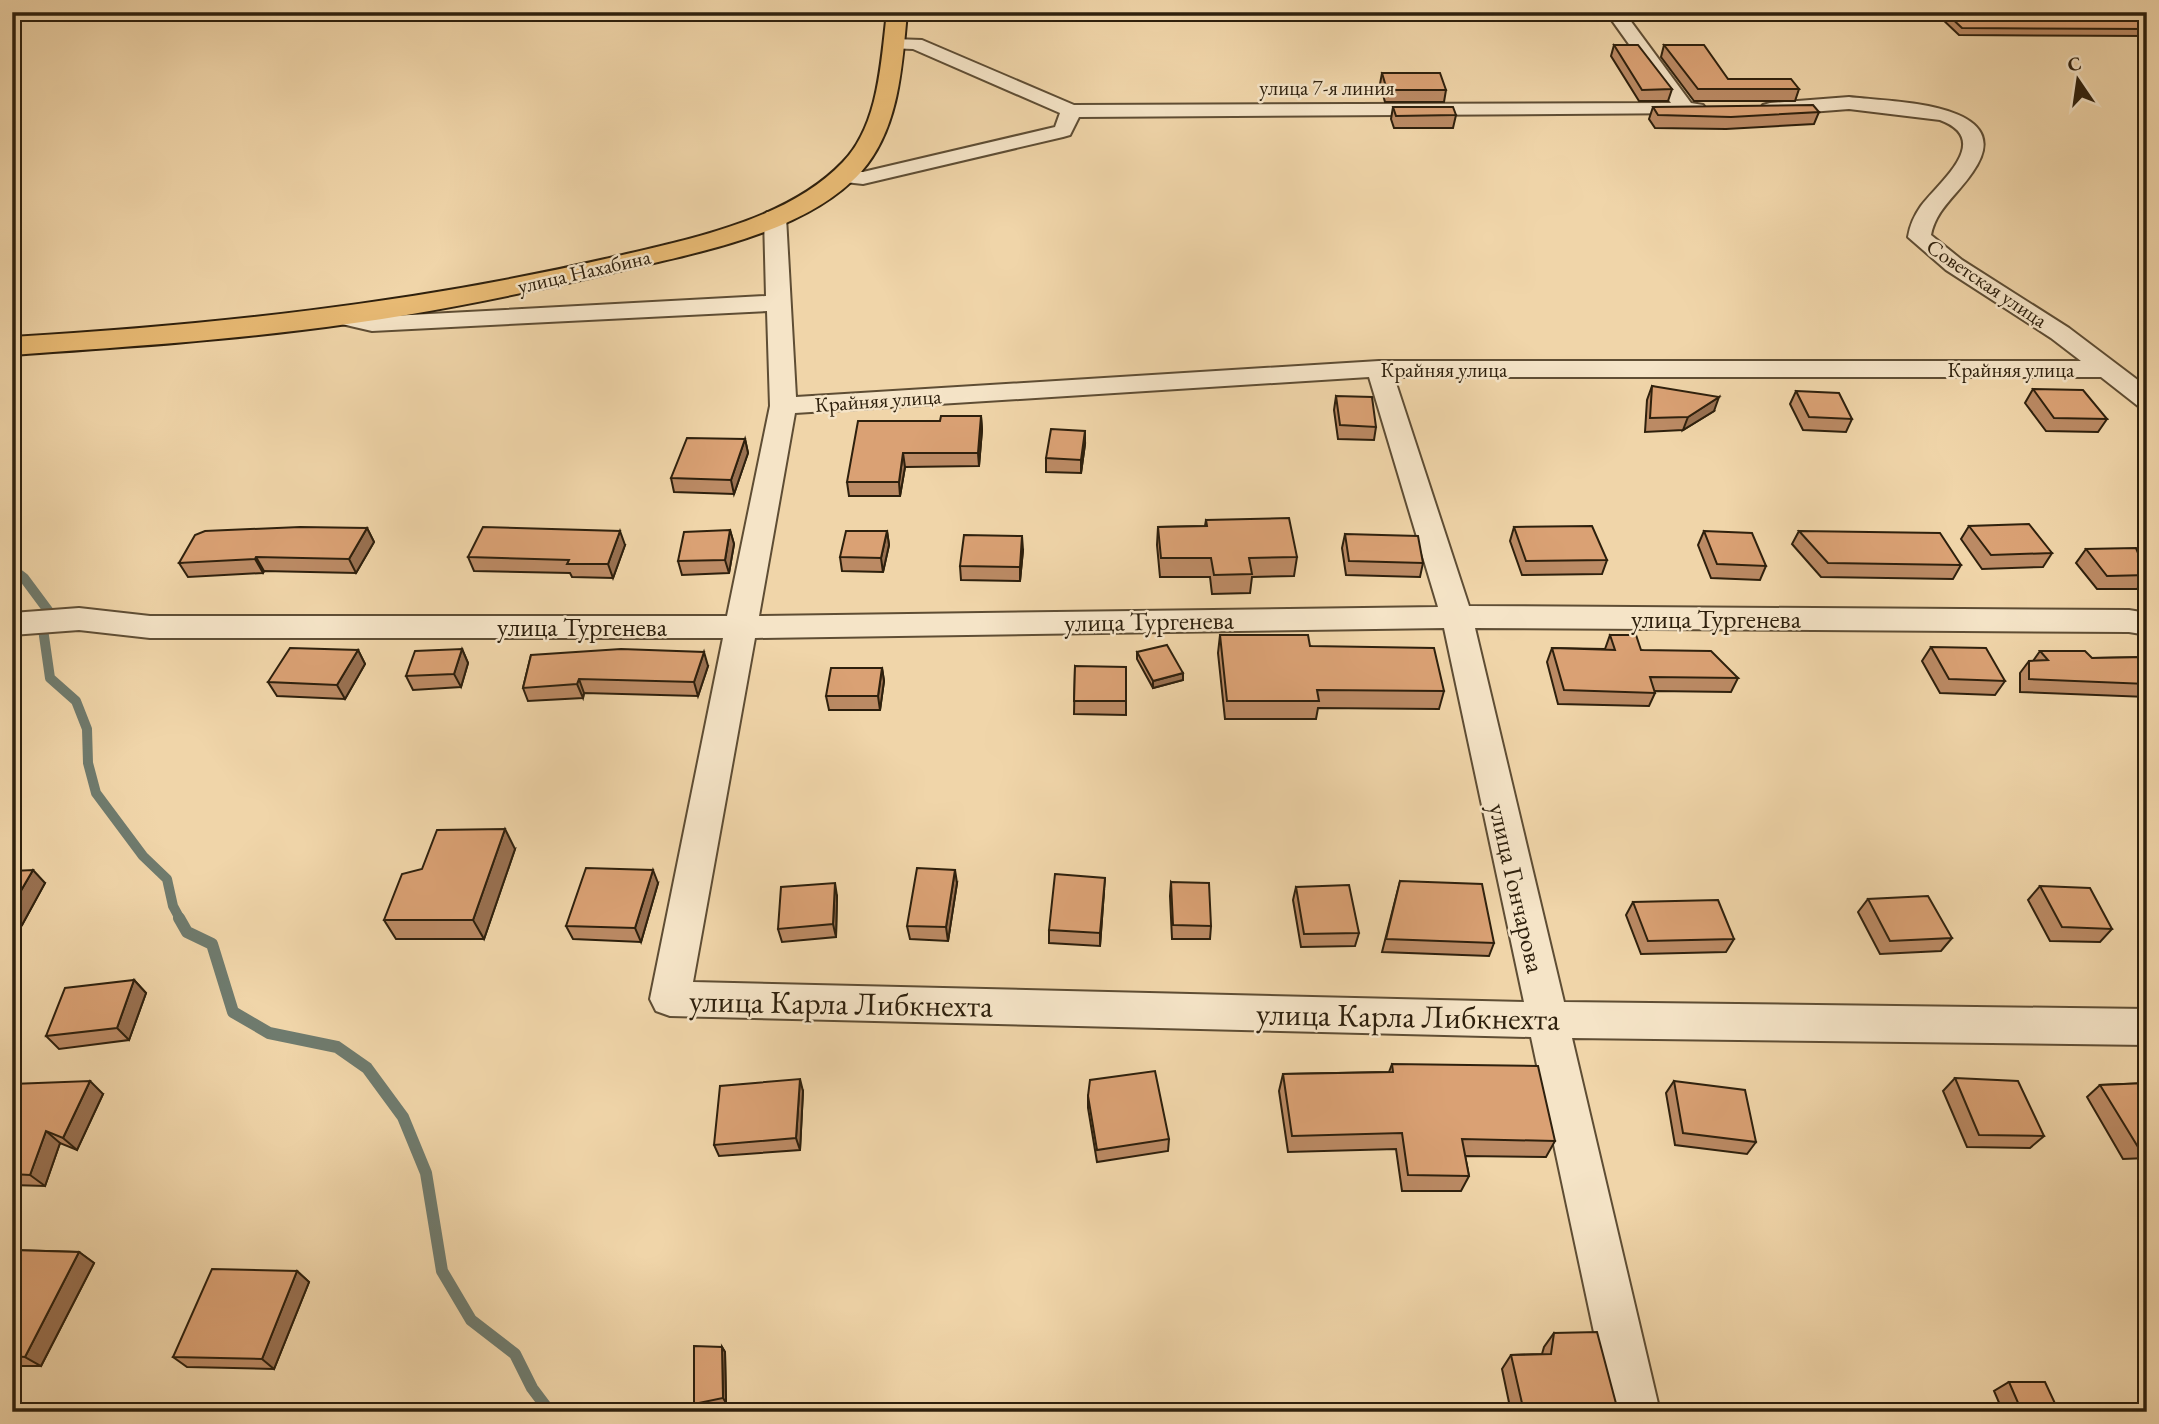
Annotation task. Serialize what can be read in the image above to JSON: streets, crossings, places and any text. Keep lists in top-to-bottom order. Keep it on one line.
{"streets":{"main road":["улица Нахабина"],"street":["улица 7-я линия","Советская улица","Крайняя улица","улица Тургенева","улица Гончарова","улица Карла Либкнехта"]},"crossings":[["улица 7-я линия","улица Нахабина"],["Советская улица","Крайняя улица"],["Крайняя улица","улица Гончарова"],["улица Тургенева","улица Гончарова"],["улица Тургенева","улица Карла Либкнехта"],["улица Гончарова","улица Карла Либкнехта"]],"north":"top"}
